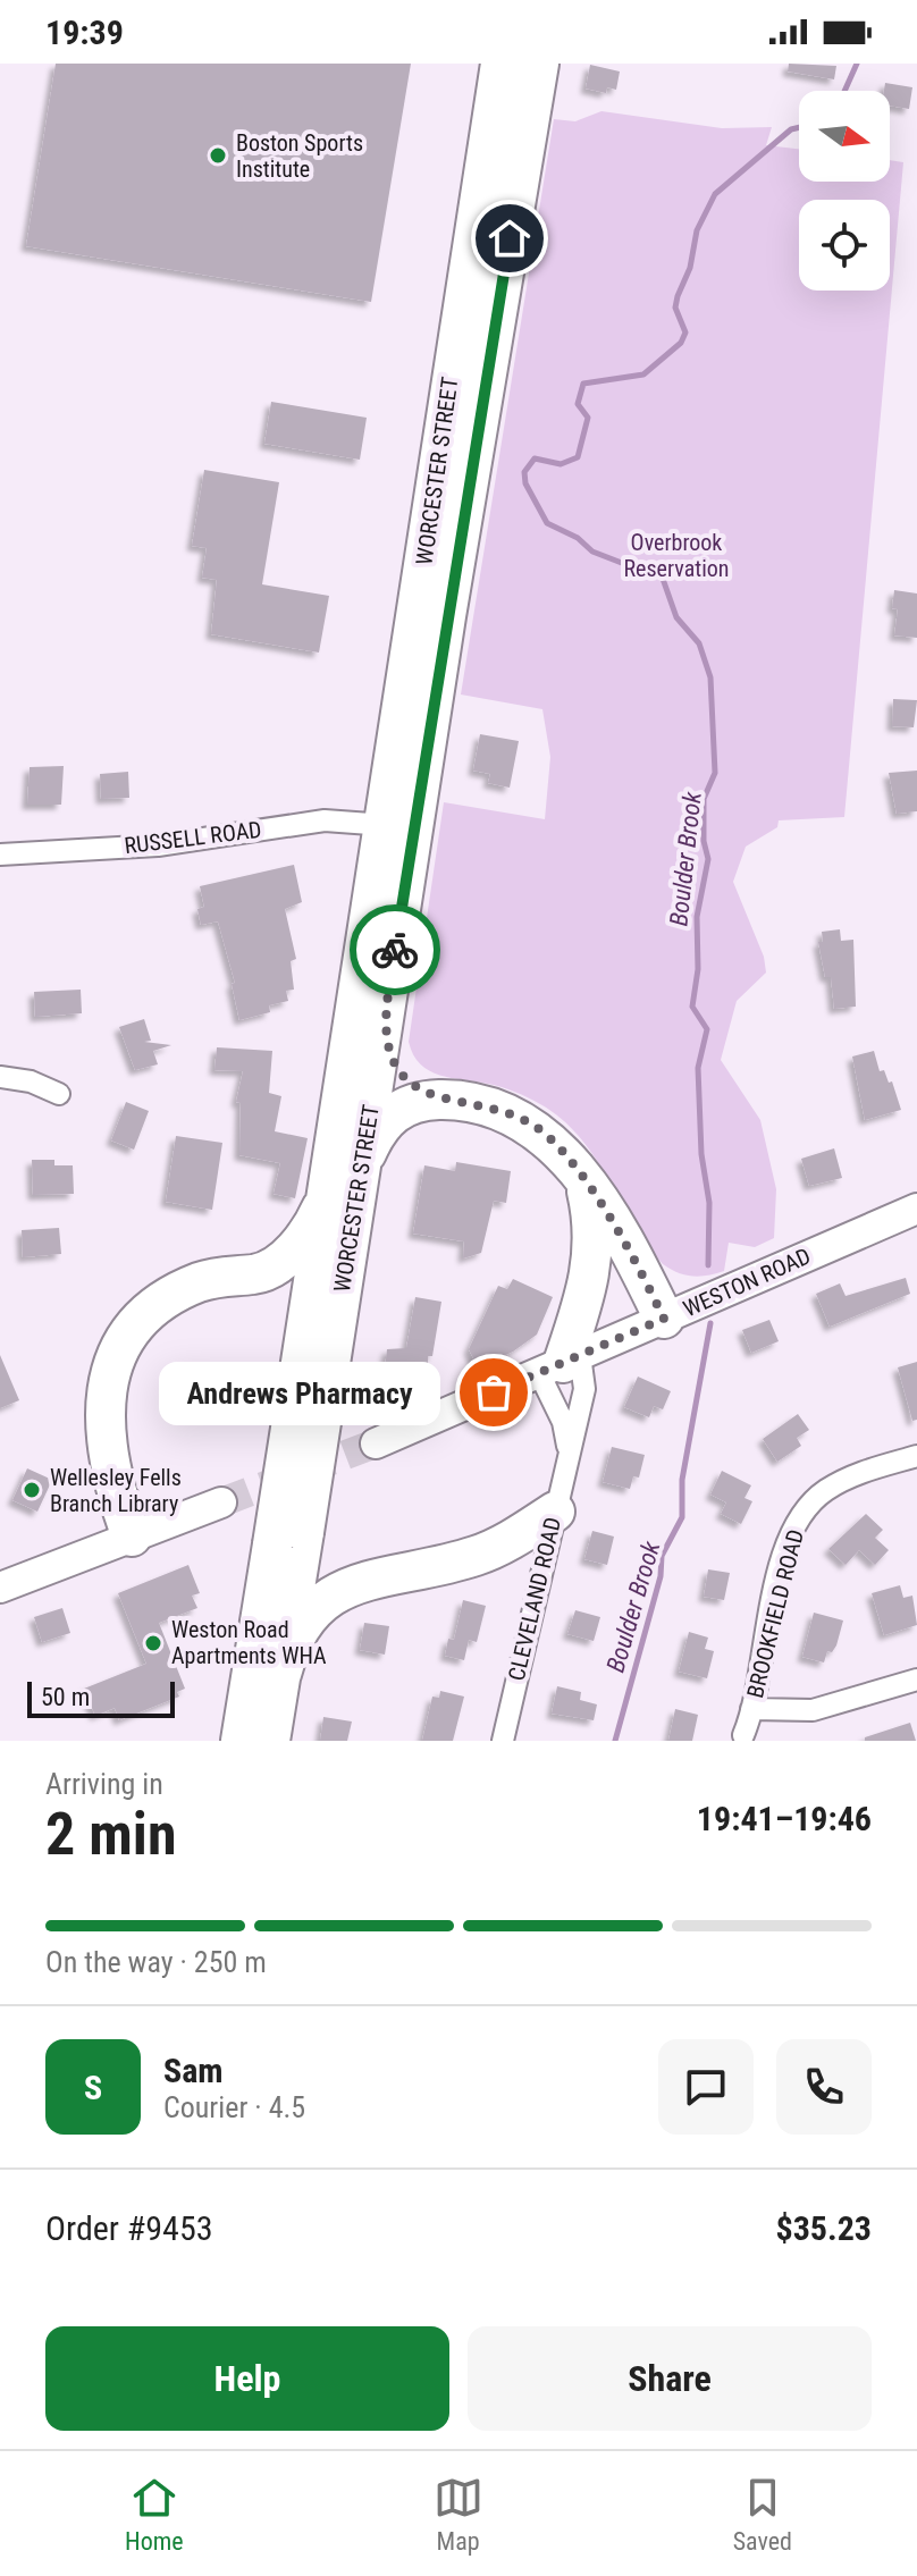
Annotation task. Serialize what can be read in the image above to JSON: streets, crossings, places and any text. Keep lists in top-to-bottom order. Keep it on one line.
{"streets":{"highway":["WORCESTER STREET"],"main road":["WESTON ROAD"],"street":["RUSSELL ROAD","CLEVELAND ROAD","BROOKFIELD ROAD"]},"crossings":[["WORCESTER STREET","RUSSELL ROAD"],["WESTON ROAD","CLEVELAND ROAD"]],"water":["Boulder Brook"],"parks":["Overbrook Reservation"],"places":["Boston Sports Institute","Andrews Pharmacy","Wellesley Fells Branch Library","Weston Road Apartments WHA"],"scale_bar":"50 m","north":"right","page":{"status":"19:39","bubble":"Andrews Pharmacy","scale":"50 m","heading":["2 min","Arriving in","19:41–19:46"],"panel":["Sam","Courier · 4.5","Order #9453","$35.23"],"bar":"On the way · 250 m","round":"S","buttons":["Help","Share"],"tabs":["Home","Map","Saved"]}}
